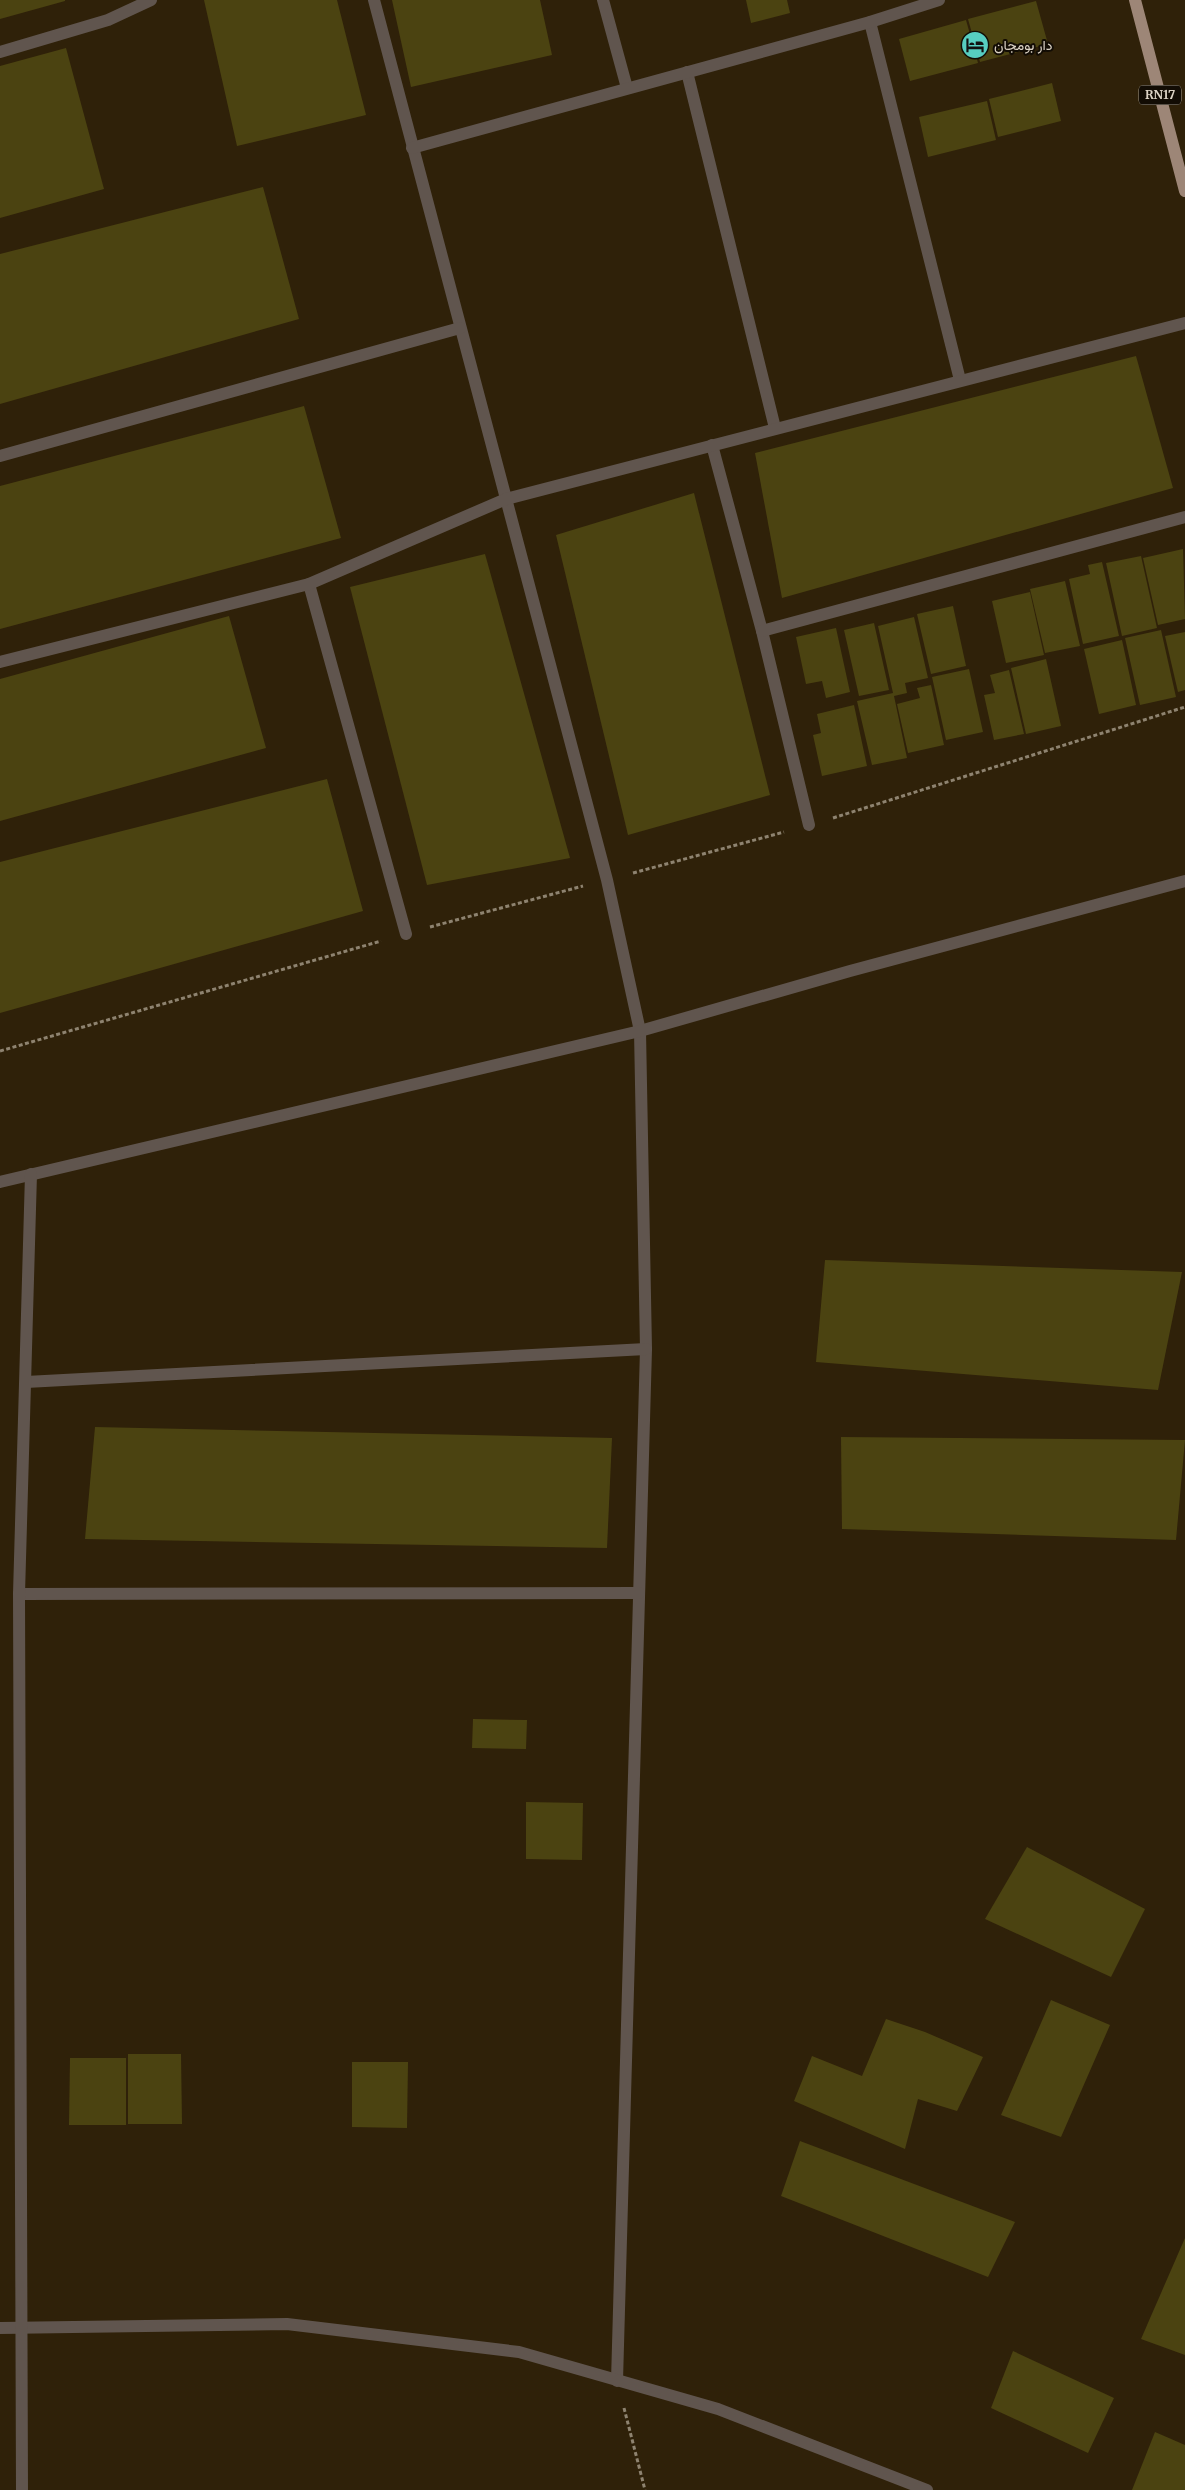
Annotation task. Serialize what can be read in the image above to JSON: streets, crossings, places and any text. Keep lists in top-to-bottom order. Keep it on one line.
{"streets":{"main road":["RN17"]},"places":{"hotel":["دار بومجان"]}}
